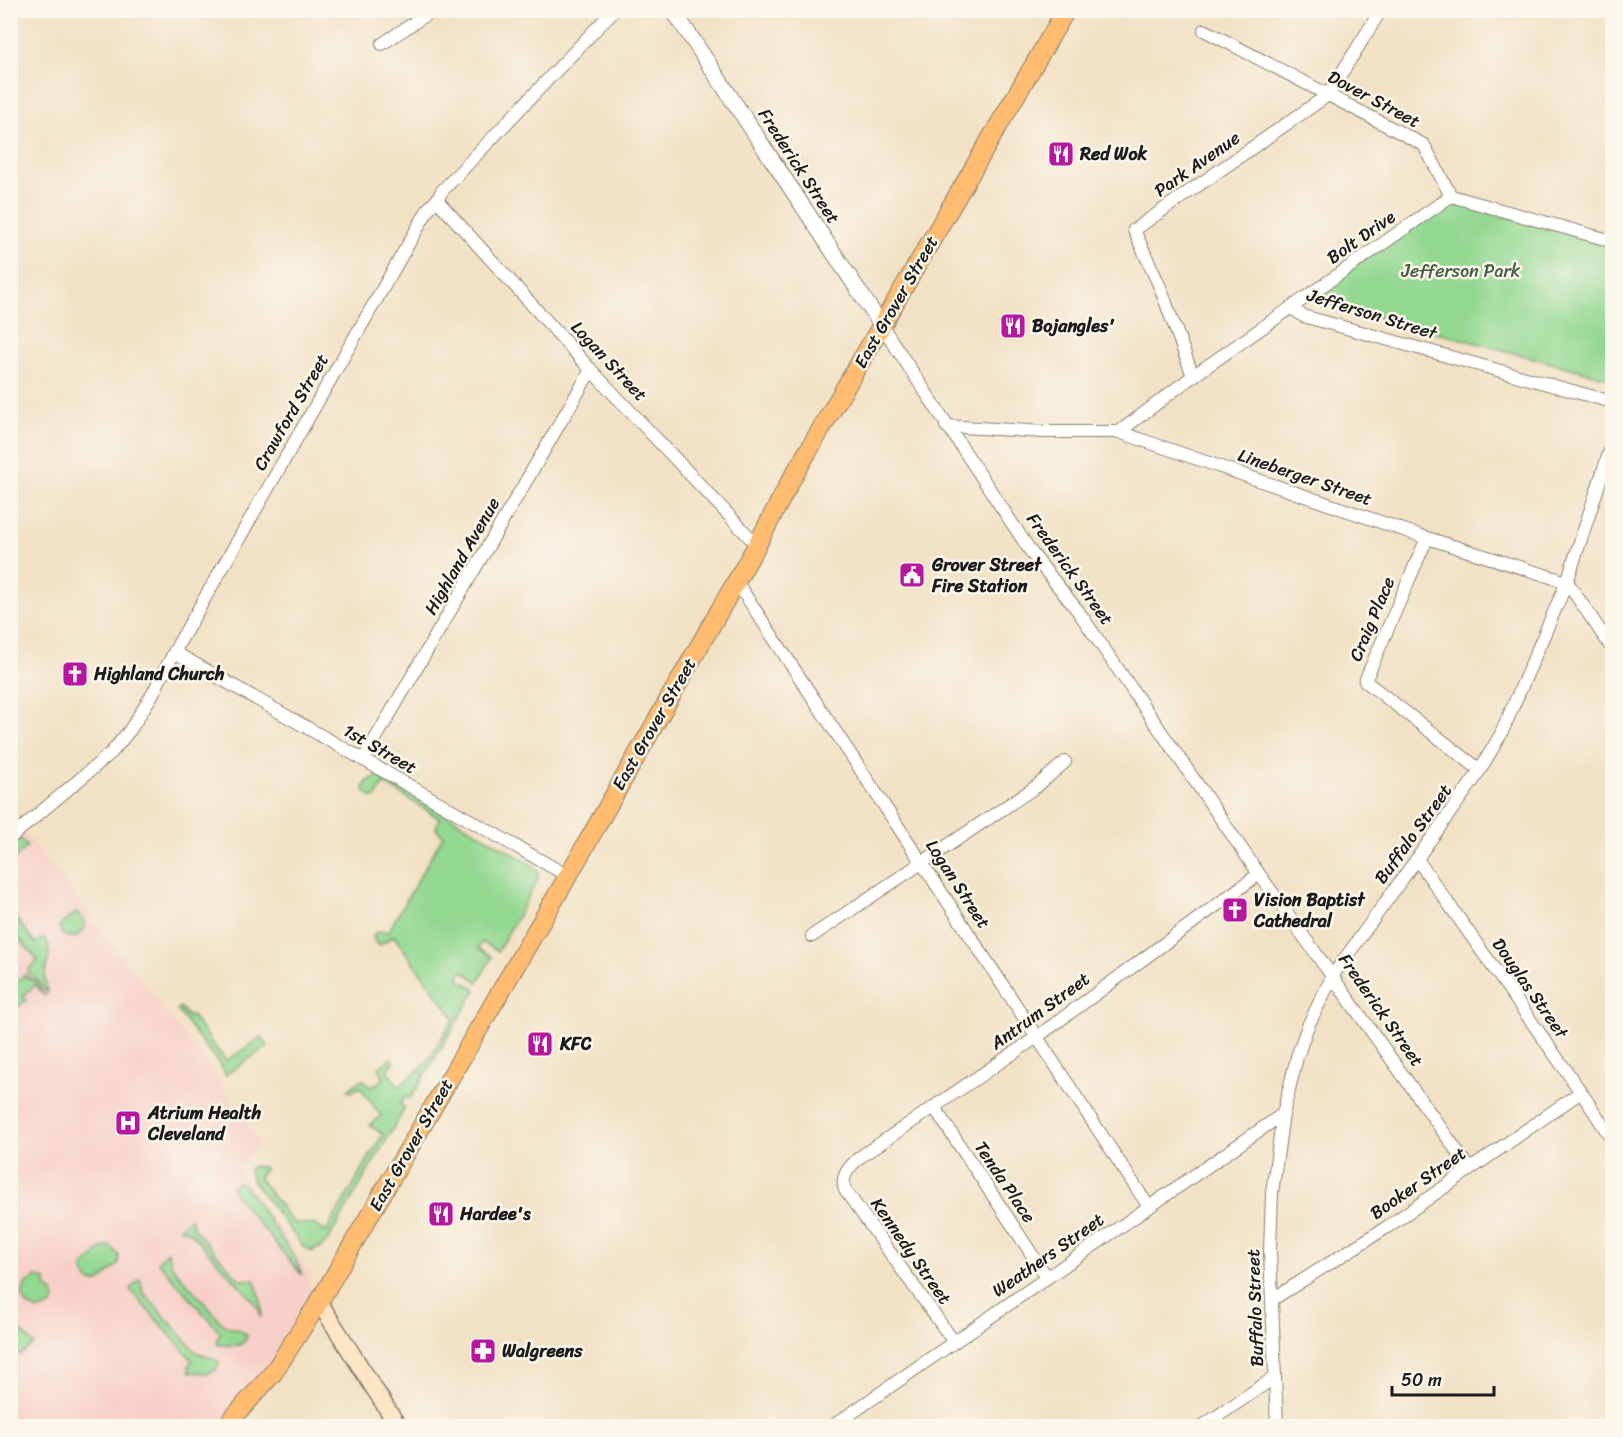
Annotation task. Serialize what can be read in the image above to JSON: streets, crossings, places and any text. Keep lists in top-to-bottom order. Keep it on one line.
{"streets":{"main road":["East Grover Street"],"street":["Dover Street","Park Avenue","Frederick Street","Bolt Drive","Jefferson Street","Logan Street","Crawford Street","Lineberger Street","Highland Avenue","Craig Place","1st Street","Buffalo Street","Douglas Street","Antrum Street","Tenda Place","Booker Street","Kennedy Street","Weathers Street"]},"crossings":[["Dover Street","Park Avenue"],["Dover Street","Bolt Drive"],["Park Avenue","Jefferson Street"],["Frederick Street","East Grover Street"],["Frederick Street","Lineberger Street"],["Frederick Street","Buffalo Street"],["Frederick Street","Antrum Street"],["Frederick Street","Booker Street"],["Bolt Drive","Jefferson Street"],["East Grover Street","Logan Street"],["East Grover Street","1st Street"],["Jefferson Street","Lineberger Street"],["Logan Street","Crawford Street"],["Logan Street","Highland Avenue"],["Logan Street","Antrum Street"],["Logan Street","Weathers Street"],["Crawford Street","1st Street"],["Lineberger Street","Craig Place"],["Lineberger Street","Buffalo Street"],["Highland Avenue","1st Street"],["Craig Place","Buffalo Street"],["Buffalo Street","Douglas Street"],["Buffalo Street","Booker Street"],["Buffalo Street","Weathers Street"],["Douglas Street","Booker Street"],["Antrum Street","Tenda Place"],["Antrum Street","Kennedy Street"],["Tenda Place","Weathers Street"],["Kennedy Street","Weathers Street"]],"parks":["Jefferson Park"],"places":{"restaurant":["Red Wok","Bojangles'","KFC","Hardee's"],"public building":["Grover Street Fire Station"],"church":["Highland Church","Vision Baptist Cathedral"],"hospital":["Atrium Health Cleveland"],"pharmacy":["Walgreens"]},"scale_bar":"50 m"}
